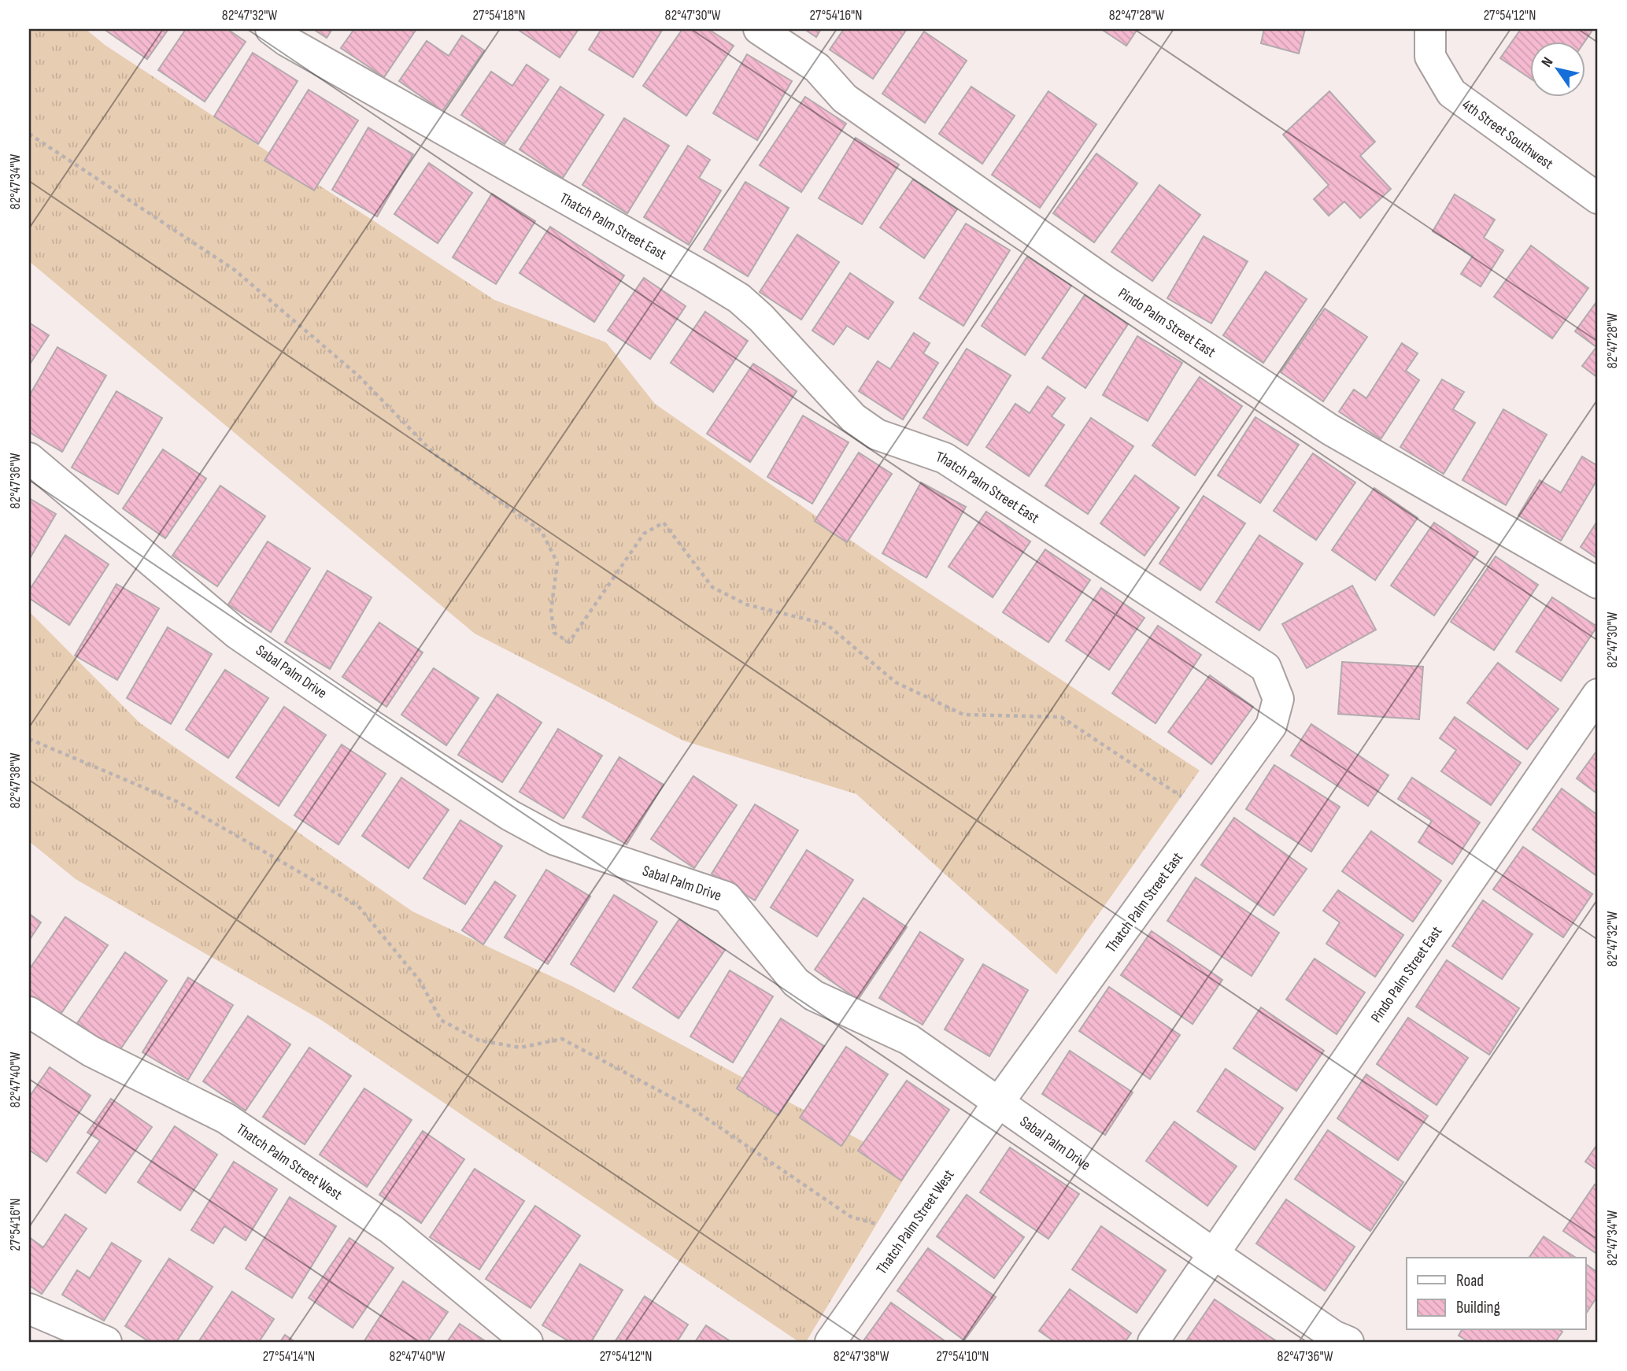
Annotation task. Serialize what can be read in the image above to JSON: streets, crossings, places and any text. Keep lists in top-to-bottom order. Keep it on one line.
{"streets":{"street":["4th Street Southwest","Thatch Palm Street East","Pindo Palm Street East","Sabal Palm Drive","Thatch Palm Street West"]},"crossings":[["Thatch Palm Street East","Sabal Palm Drive"],["Thatch Palm Street East","Thatch Palm Street West"],["Pindo Palm Street East","Sabal Palm Drive"],["Sabal Palm Drive","Thatch Palm Street West"]],"legend":["Road","Building"],"north":"top left","coordinates":["82°47'32\"W","27°54'18\"N","82°47'30\"W","27°54'16\"N","82°47'28\"W","27°54'12\"N","82°47'34\"W","82°47'36\"W","82°47'38\"W","82°47'40\"W","27°54'14\"N","27°54'10\"N"]}
